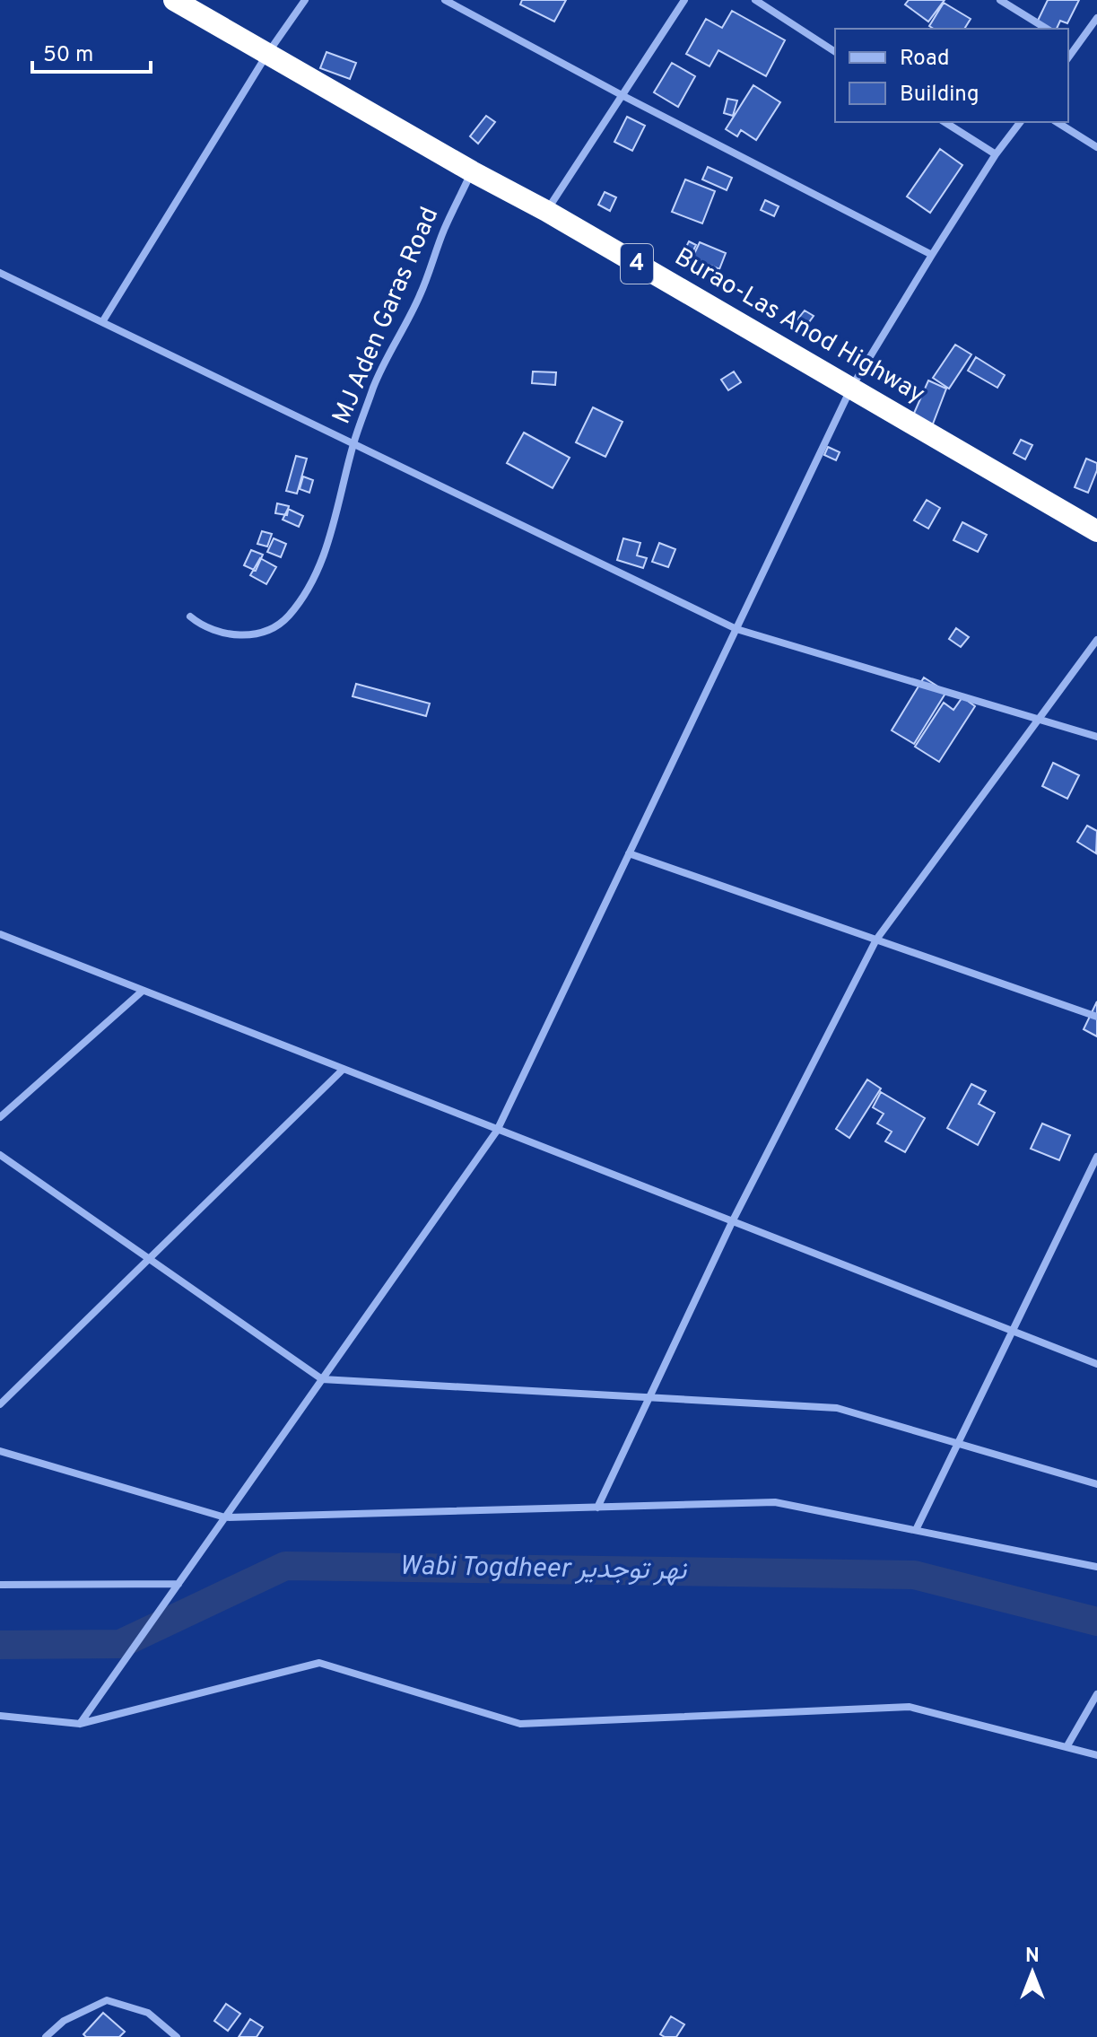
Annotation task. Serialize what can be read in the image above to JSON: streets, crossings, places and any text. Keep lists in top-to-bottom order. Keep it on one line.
{"streets":{"highway":["4","Burao-Las Anod Highway"],"street":["MJ Aden Garas Road"]},"crossings":[["MJ Aden Garas Road","Burao-Las Anod Highway"]],"water":["Wabi Togdheer نهر توجدير"],"legend":["Road","Building"],"scale_bar":"50 m","north":"top"}
